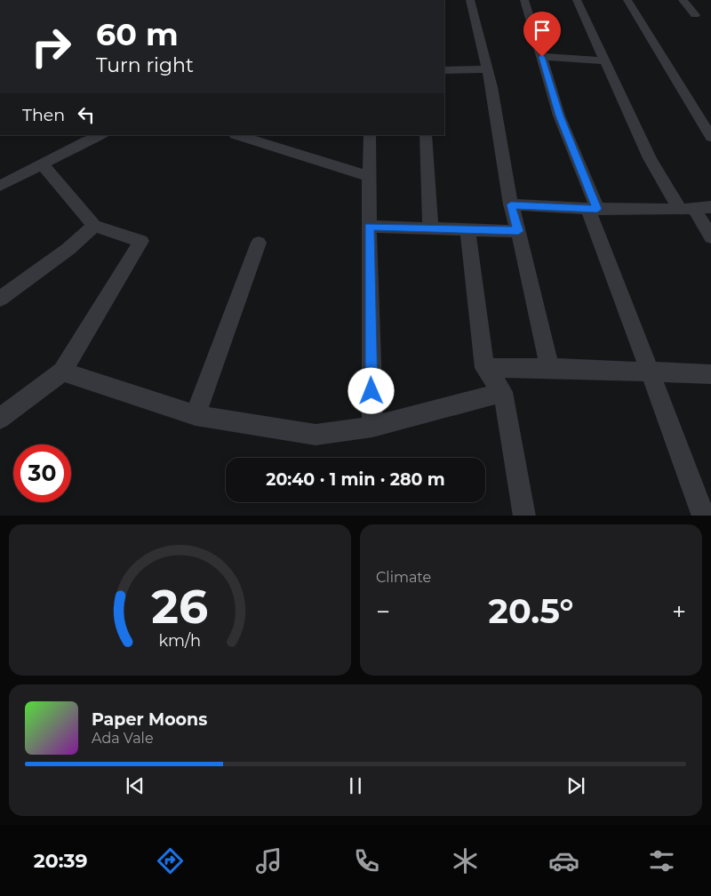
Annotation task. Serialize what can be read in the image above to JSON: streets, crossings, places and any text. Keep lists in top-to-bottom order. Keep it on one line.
{"page":{"turn":["60 m","Turn right"],"then":"Then","limit":"30","trip":"20:40 · 1 min · 280 m","tile":"Climate","heat":["−","20.5°","+"],"song":["Paper Moons","Ada Vale"],"tabs":"20:39","gauge":["26","km/h"]}}
